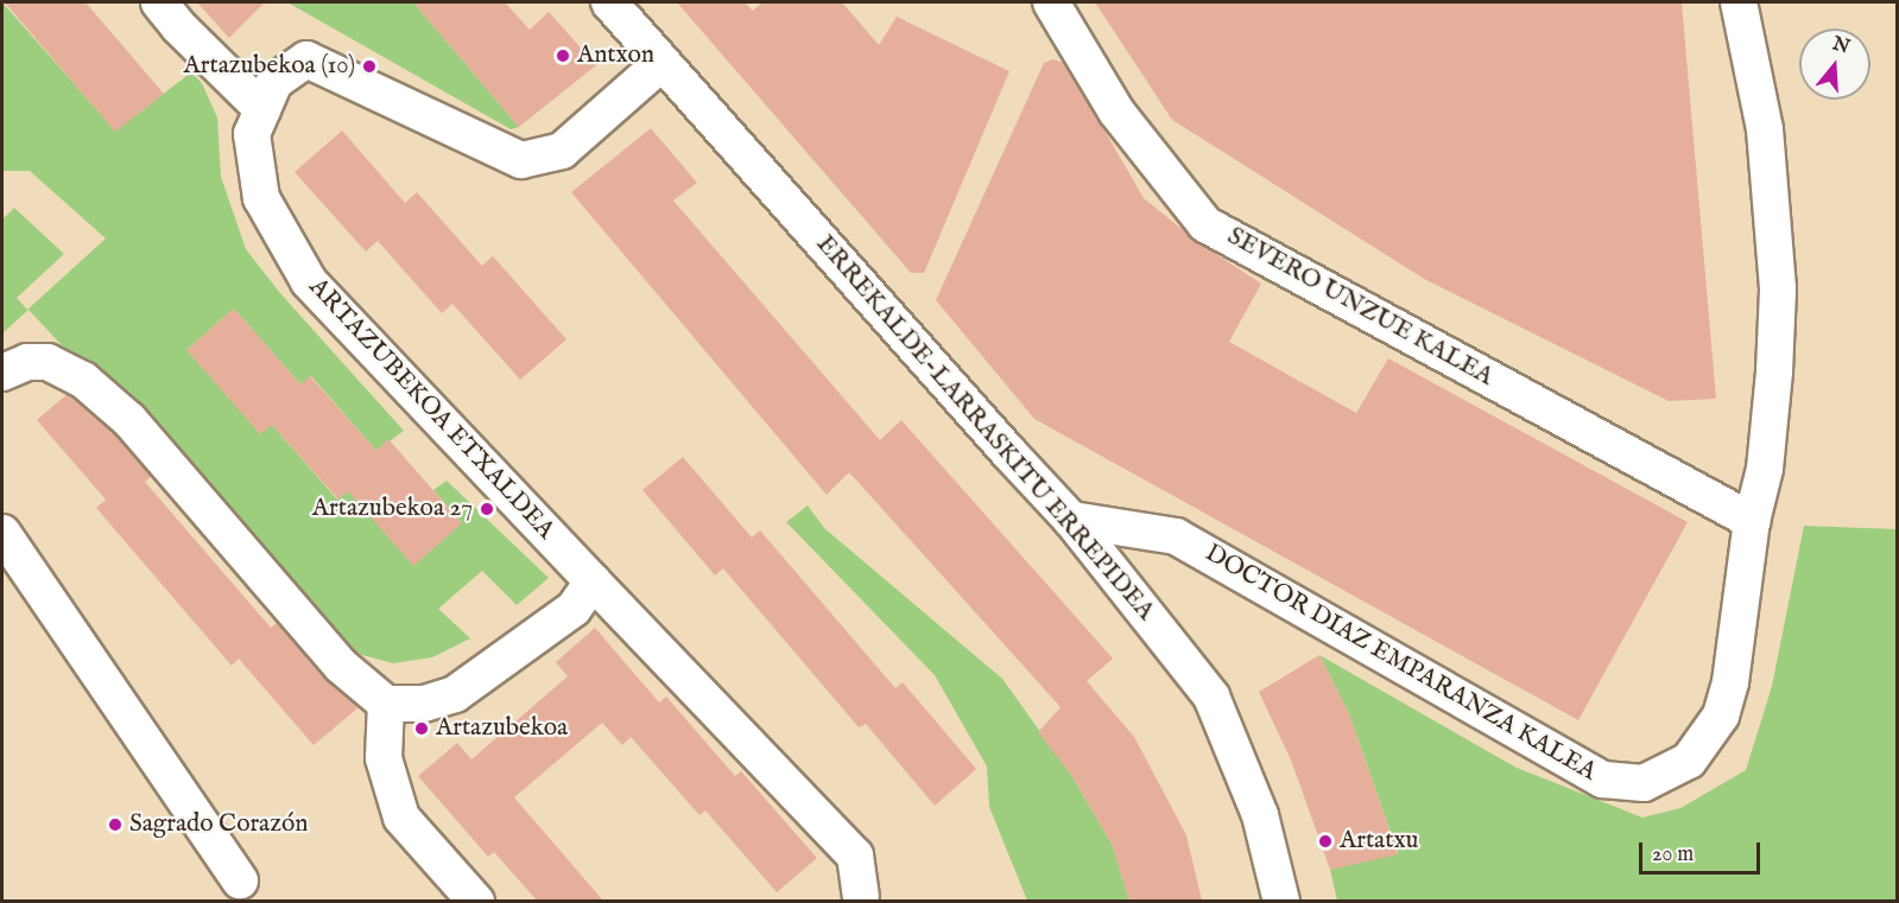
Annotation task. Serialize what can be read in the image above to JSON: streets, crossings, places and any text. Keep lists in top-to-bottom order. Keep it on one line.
{"streets":{"street":["SEVERO UNZUE KALEA","ARTAZUBEKOA ETXALDEA","ERREKALDE-LARRASKITU ERREPIDEA","DOCTOR DIAZ EMPARANZA KALEA"]},"crossings":[["SEVERO UNZUE KALEA","DOCTOR DIAZ EMPARANZA KALEA"],["ARTAZUBEKOA ETXALDEA","ERREKALDE-LARRASKITU ERREPIDEA"],["ERREKALDE-LARRASKITU ERREPIDEA","DOCTOR DIAZ EMPARANZA KALEA"]],"places":["Antxon","Artazubekoa (10)","Artazubekoa 27","Artazubekoa","Sagrado Corazón","Artatxu"],"scale_bar":"20 m","north":"top"}
